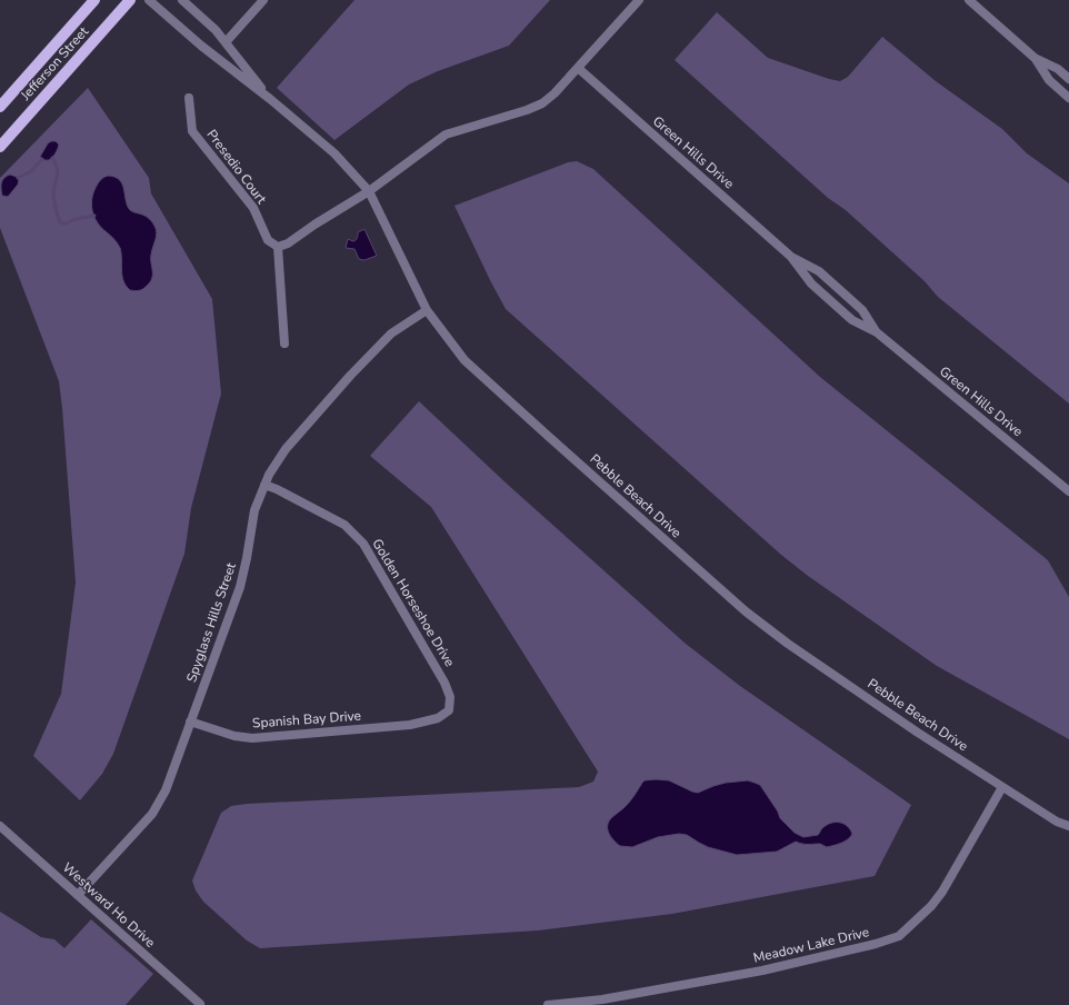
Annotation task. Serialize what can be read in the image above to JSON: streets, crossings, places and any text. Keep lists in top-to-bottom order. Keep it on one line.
{"streets":{"main road":["Jefferson Street"],"street":["Green Hills Drive","Presedio Court","Pebble Beach Drive","Golden Horseshoe Drive","Spyglass Hills Street","Spanish Bay Drive","Westward Ho Drive","Meadow Lake Drive"]},"crossings":[["Pebble Beach Drive","Spyglass Hills Street"],["Pebble Beach Drive","Meadow Lake Drive"],["Golden Horseshoe Drive","Spyglass Hills Street"],["Golden Horseshoe Drive","Spanish Bay Drive"],["Spyglass Hills Street","Spanish Bay Drive"],["Spyglass Hills Street","Westward Ho Drive"]]}
